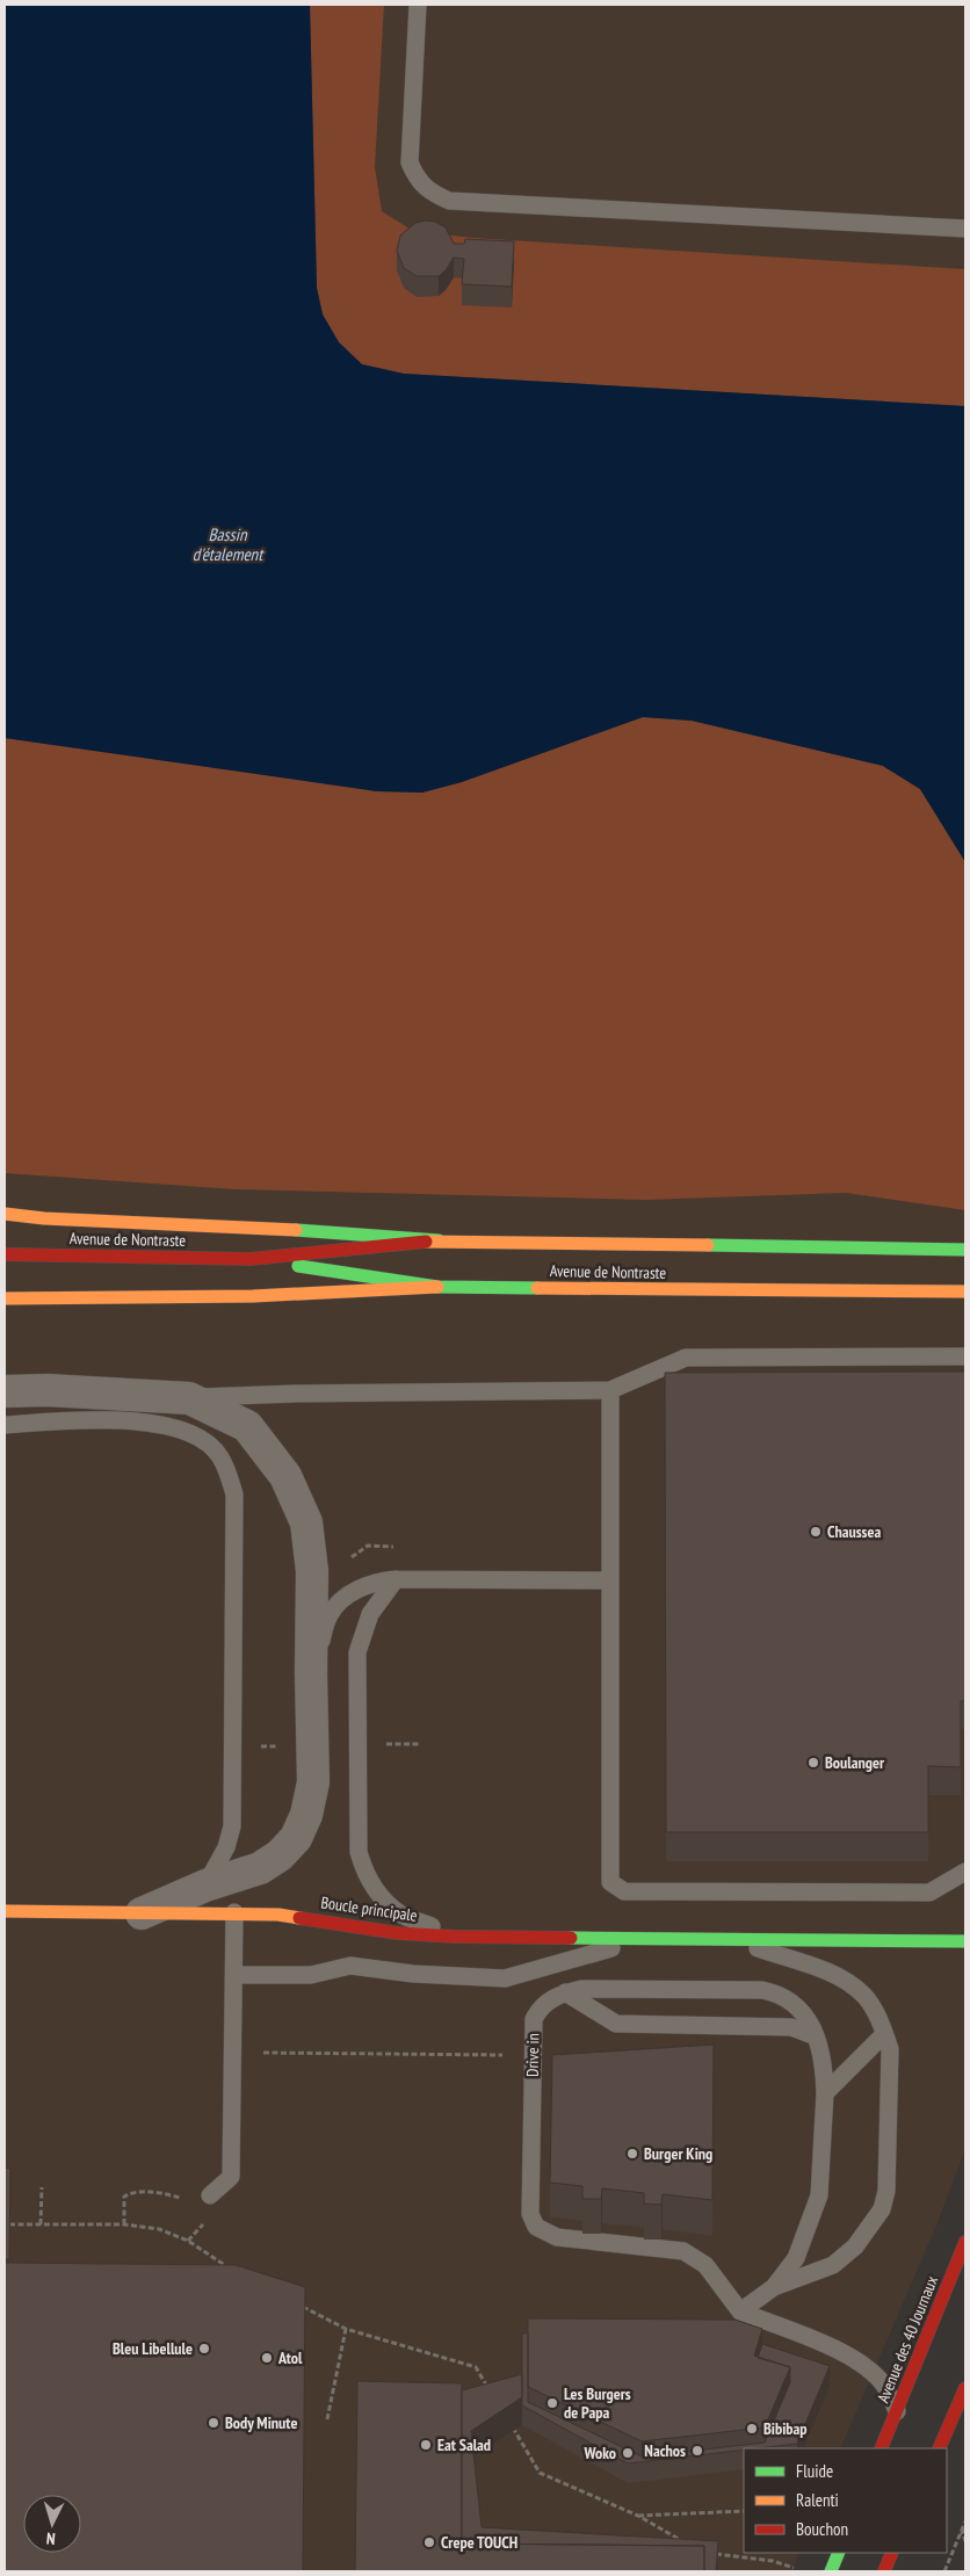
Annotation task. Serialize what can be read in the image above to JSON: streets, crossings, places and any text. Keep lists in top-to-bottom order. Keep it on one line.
{"streets":{"main road":["Avenue de Nontraste","Boucle principale","Avenue des 40 Journaux"],"lane":["Drive in"]},"water":["Bassin d'étalement"],"places":["Chaussea","Boulanger","Burger King","Bleu Libellule","Atol","Les Burgers de Papa","Body Minute","Bibibap","Eat Salad","Nachos","Woko","Crepe TOUCH"],"legend":["Fluide","Ralenti","Bouchon"],"north":"bottom"}
